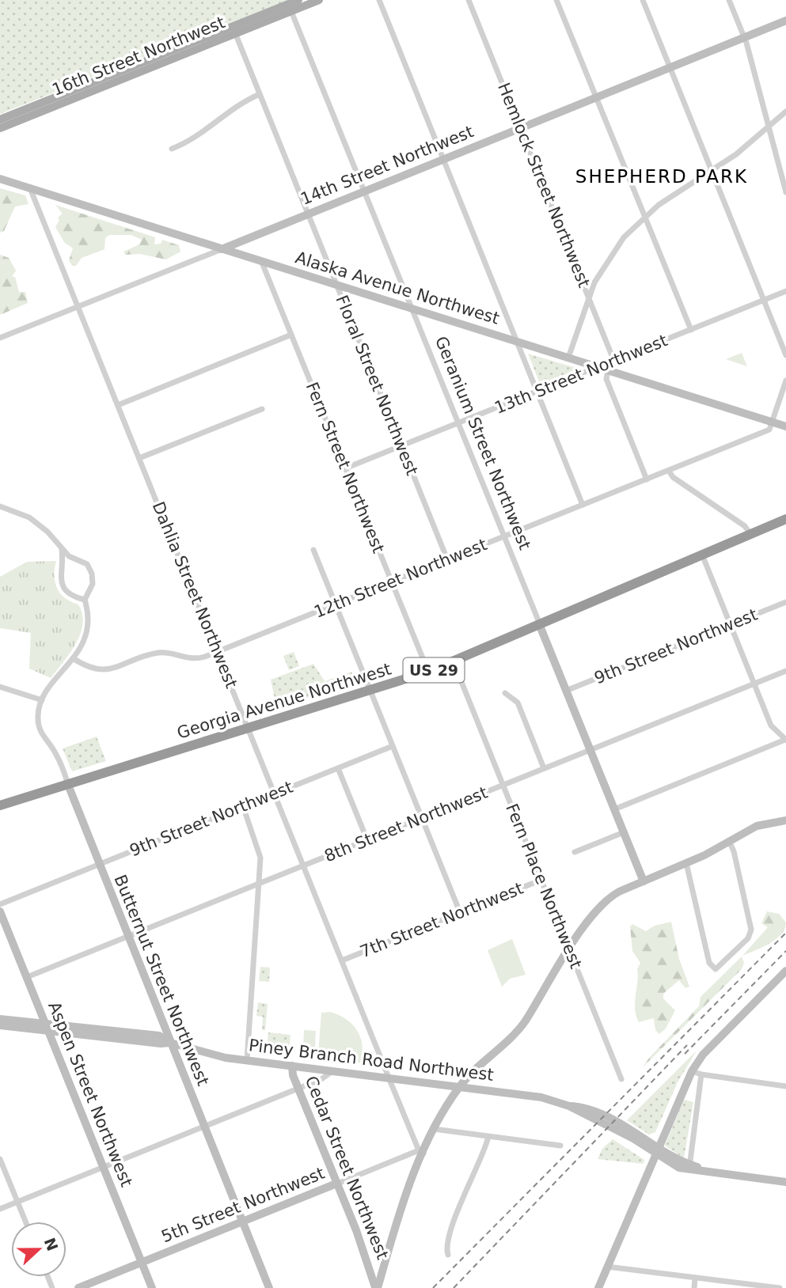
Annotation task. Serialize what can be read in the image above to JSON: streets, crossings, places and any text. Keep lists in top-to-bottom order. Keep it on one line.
{"streets":{"highway":["US 29","Georgia Avenue Northwest"],"main road":["16th Street Northwest"],"street":["14th Street Northwest","Hemlock Street Northwest","Alaska Avenue Northwest","13th Street Northwest","Floral Street Northwest","Geranium Street Northwest","Fern Street Northwest","12th Street Northwest","Dahlia Street Northwest","9th Street Northwest","8th Street Northwest","Fern Place Northwest","7th Street Northwest","Butternut Street Northwest","Piney Branch Road Northwest","Aspen Street Northwest","Cedar Street Northwest","5th Street Northwest"]},"crossings":[["16th Street Northwest","Floral Street Northwest"],["16th Street Northwest","Geranium Street Northwest"],["14th Street Northwest","Hemlock Street Northwest"],["14th Street Northwest","Alaska Avenue Northwest"],["14th Street Northwest","Floral Street Northwest"],["14th Street Northwest","Geranium Street Northwest"],["14th Street Northwest","Dahlia Street Northwest"],["Hemlock Street Northwest","13th Street Northwest"],["Alaska Avenue Northwest","13th Street Northwest"],["Alaska Avenue Northwest","Floral Street Northwest"],["Alaska Avenue Northwest","Geranium Street Northwest"],["Alaska Avenue Northwest","Fern Street Northwest"],["Alaska Avenue Northwest","12th Street Northwest"],["Alaska Avenue Northwest","Dahlia Street Northwest"],["13th Street Northwest","Floral Street Northwest"],["13th Street Northwest","Geranium Street Northwest"],["13th Street Northwest","Fern Street Northwest"],["Floral Street Northwest","12th Street Northwest"],["Geranium Street Northwest","12th Street Northwest"],["Geranium Street Northwest","9th Street Northwest"],["Geranium Street Northwest","Georgia Avenue Northwest"],["Geranium Street Northwest","8th Street Northwest"],["Fern Street Northwest","12th Street Northwest"],["Fern Street Northwest","Georgia Avenue Northwest"],["12th Street Northwest","Dahlia Street Northwest"],["12th Street Northwest","Butternut Street Northwest"],["Dahlia Street Northwest","9th Street Northwest"],["Dahlia Street Northwest","Georgia Avenue Northwest"],["Dahlia Street Northwest","8th Street Northwest"],["Dahlia Street Northwest","7th Street Northwest"],["Dahlia Street Northwest","Piney Branch Road Northwest"],["Dahlia Street Northwest","5th Street Northwest"],["9th Street Northwest","Butternut Street Northwest"],["Georgia Avenue Northwest","Fern Place Northwest"],["Georgia Avenue Northwest","Butternut Street Northwest"],["8th Street Northwest","Fern Place Northwest"],["8th Street Northwest","Butternut Street Northwest"],["8th Street Northwest","Aspen Street Northwest"],["Fern Place Northwest","7th Street Northwest"],["Butternut Street Northwest","Piney Branch Road Northwest"],["Butternut Street Northwest","5th Street Northwest"],["Piney Branch Road Northwest","Aspen Street Northwest"],["Piney Branch Road Northwest","Cedar Street Northwest"],["Aspen Street Northwest","5th Street Northwest"],["Cedar Street Northwest","5th Street Northwest"]],"districts":["SHEPHERD PARK"],"north":"right"}
